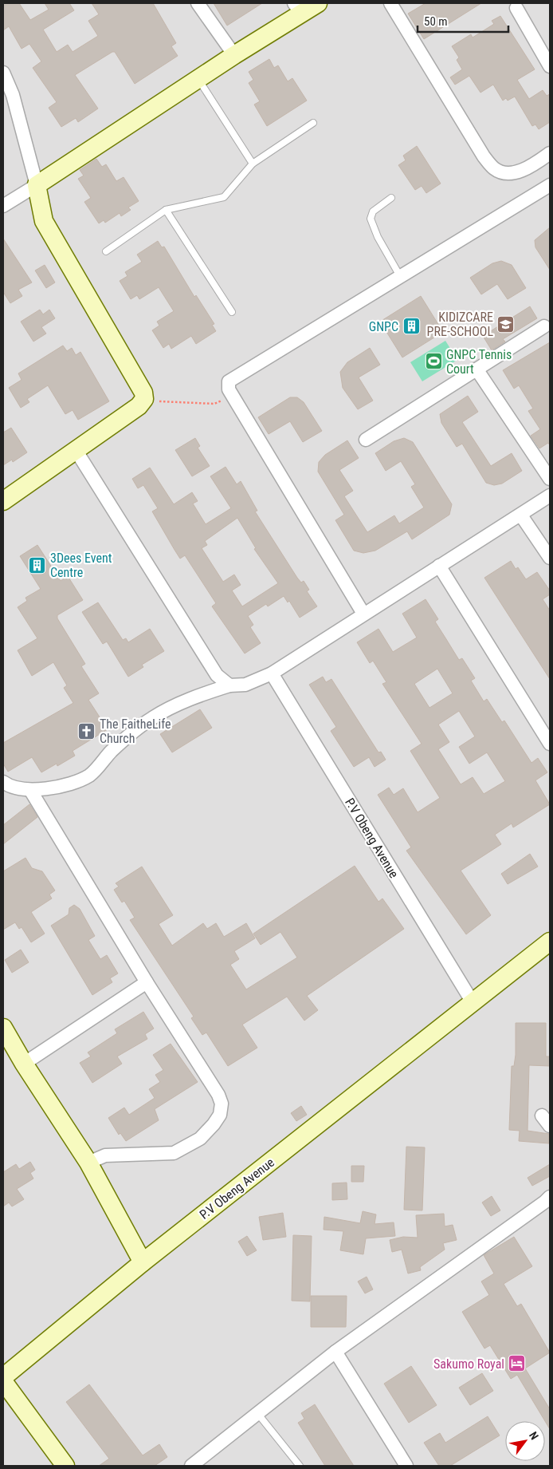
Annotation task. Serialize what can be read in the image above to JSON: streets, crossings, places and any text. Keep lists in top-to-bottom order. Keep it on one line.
{"streets":{"street":["P.V Obeng Avenue"]},"places":{"school or university":["KIDIZCARE PRE-SCHOOL"],"building":["GNPC","3Dees Event Centre"],"sports":["GNPC Tennis Court"],"church":["The FaitheLife Church"],"hotel":["Sakumo Royal"]},"scale_bar":"50 m","north":"top right"}
